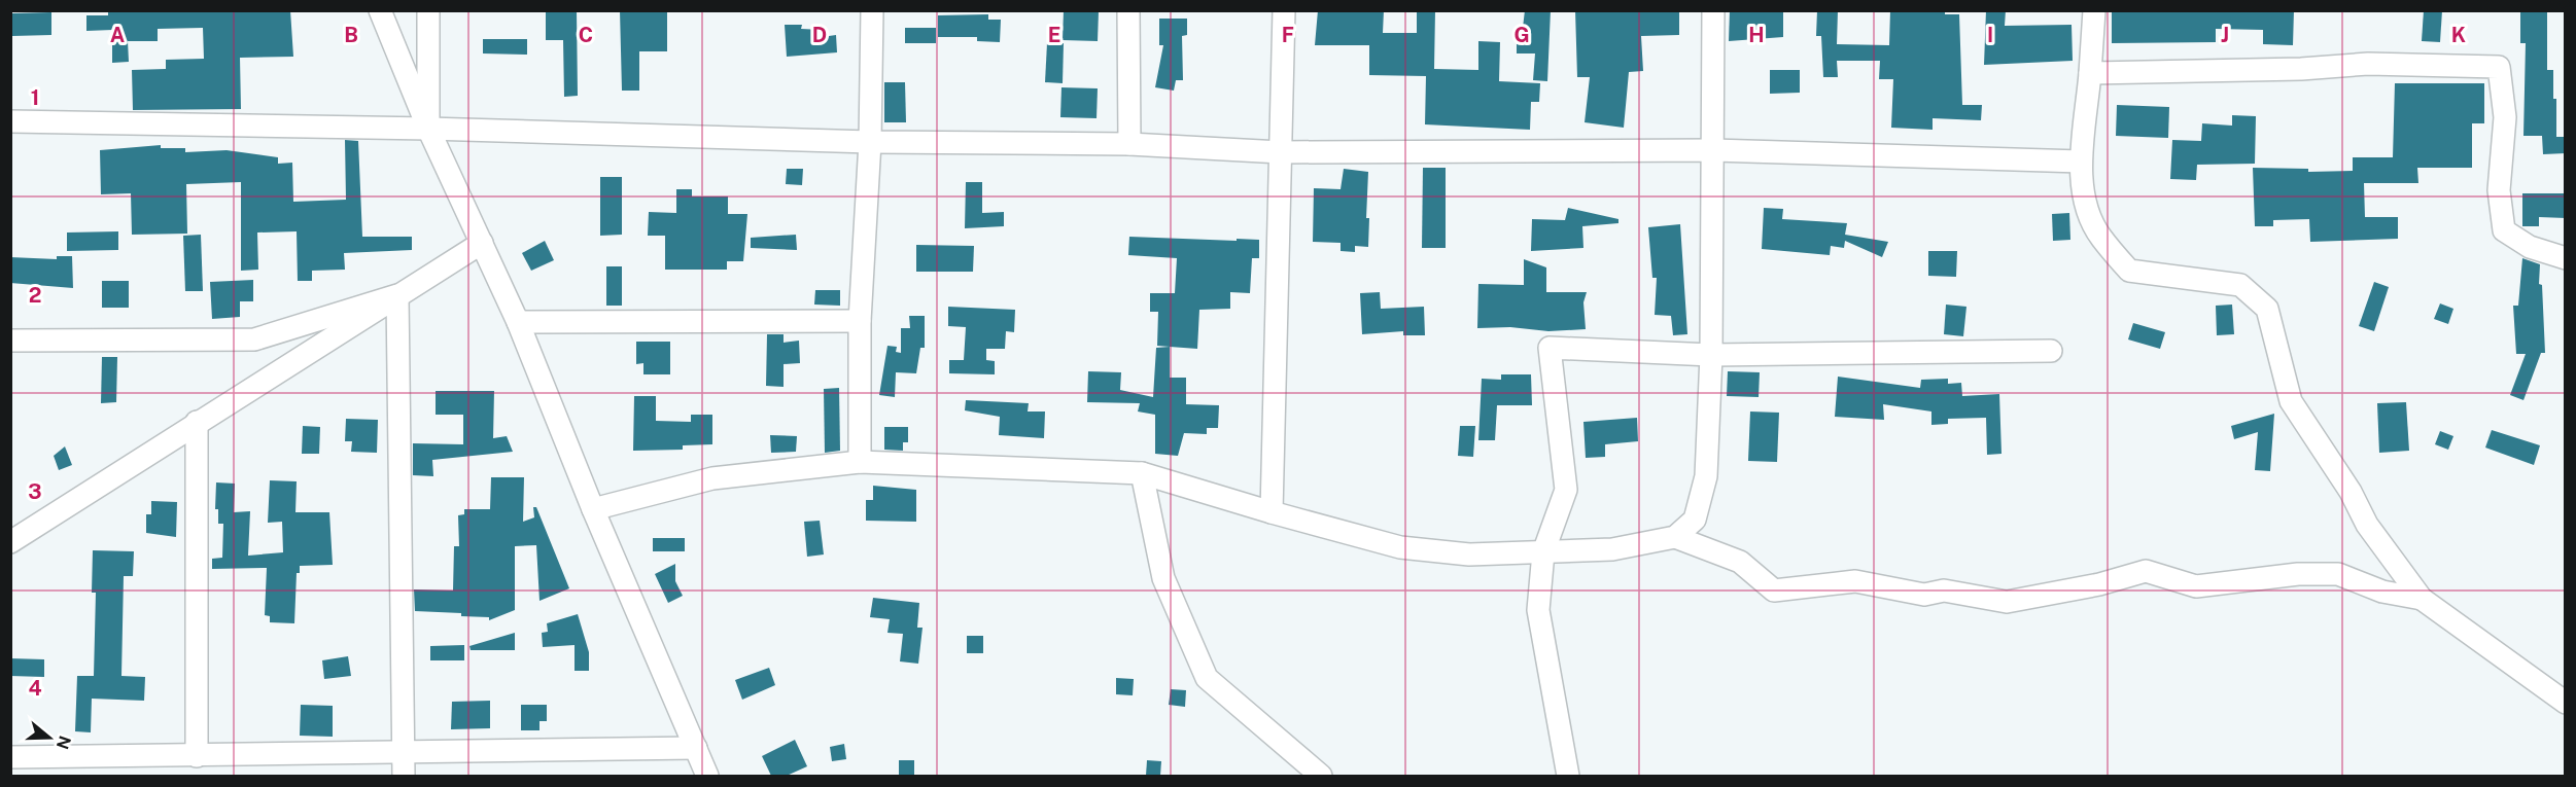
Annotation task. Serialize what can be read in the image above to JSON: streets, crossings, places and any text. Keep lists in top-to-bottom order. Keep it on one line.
{"north":"right","grid":{"columns":["A","B","C","D","E","F","G","H","I","J","K"],"rows":["1","2","3","4"]}}
